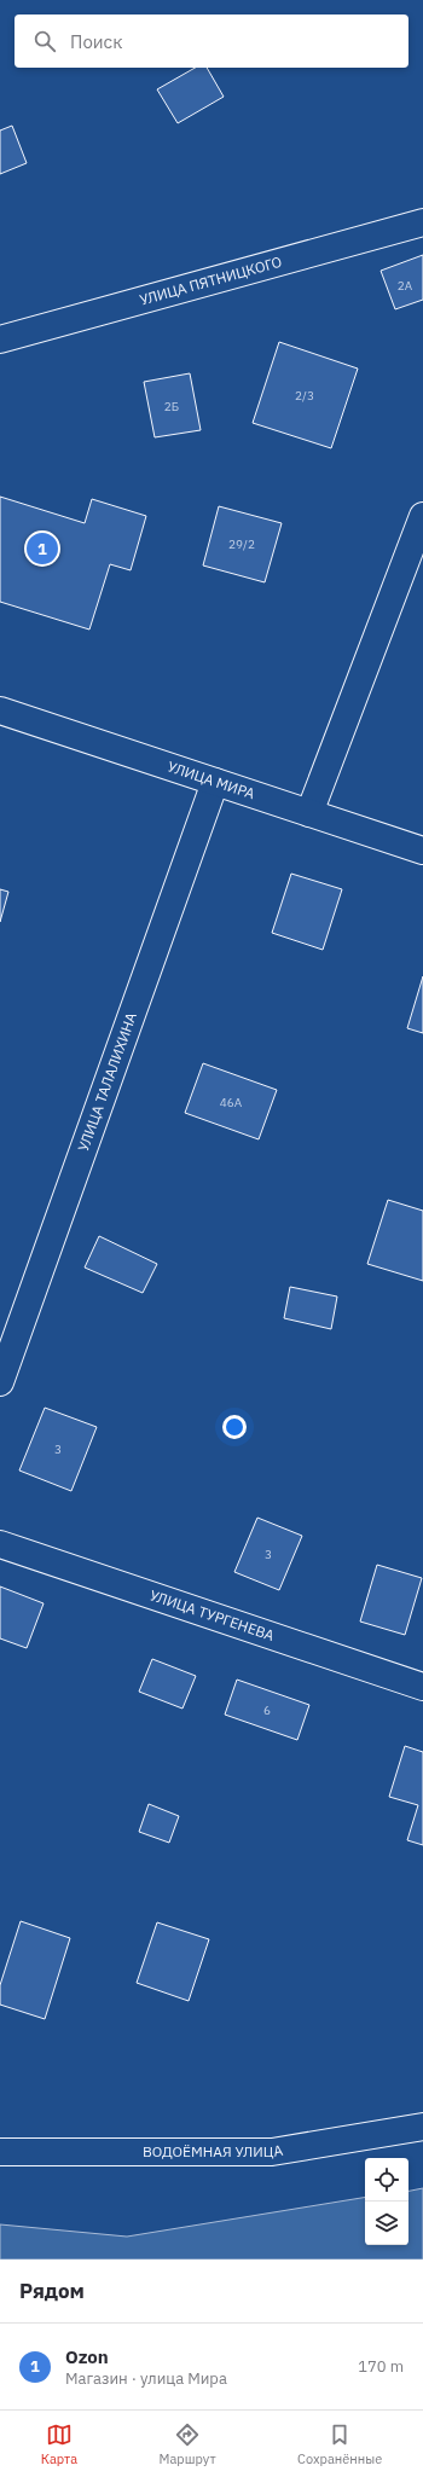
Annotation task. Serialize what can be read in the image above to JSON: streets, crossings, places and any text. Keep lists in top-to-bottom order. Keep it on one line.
{"streets":{"street":["УЛИЦА ПЯТНИЦКОГО","УЛИЦА МИРА","УЛИЦА ТАЛАЛИХИНА","УЛИЦА ТУРГЕНЕВА","ВОДОЁМНАЯ УЛИЦА"]},"crossings":[["УЛИЦА МИРА","УЛИЦА ТАЛАЛИХИНА"]],"house_numbers":["2А","2/3","2Б","29/2","46А","3","3","6"],"page":{"search":"Поиск","pins":"1","heading":"Рядом","list":[{"mark":"1","name":"Ozon","note":"Магазин · улица Мира","value":"170 m"}],"nav":["Карта","Маршрут","Сохранённые"]}}
